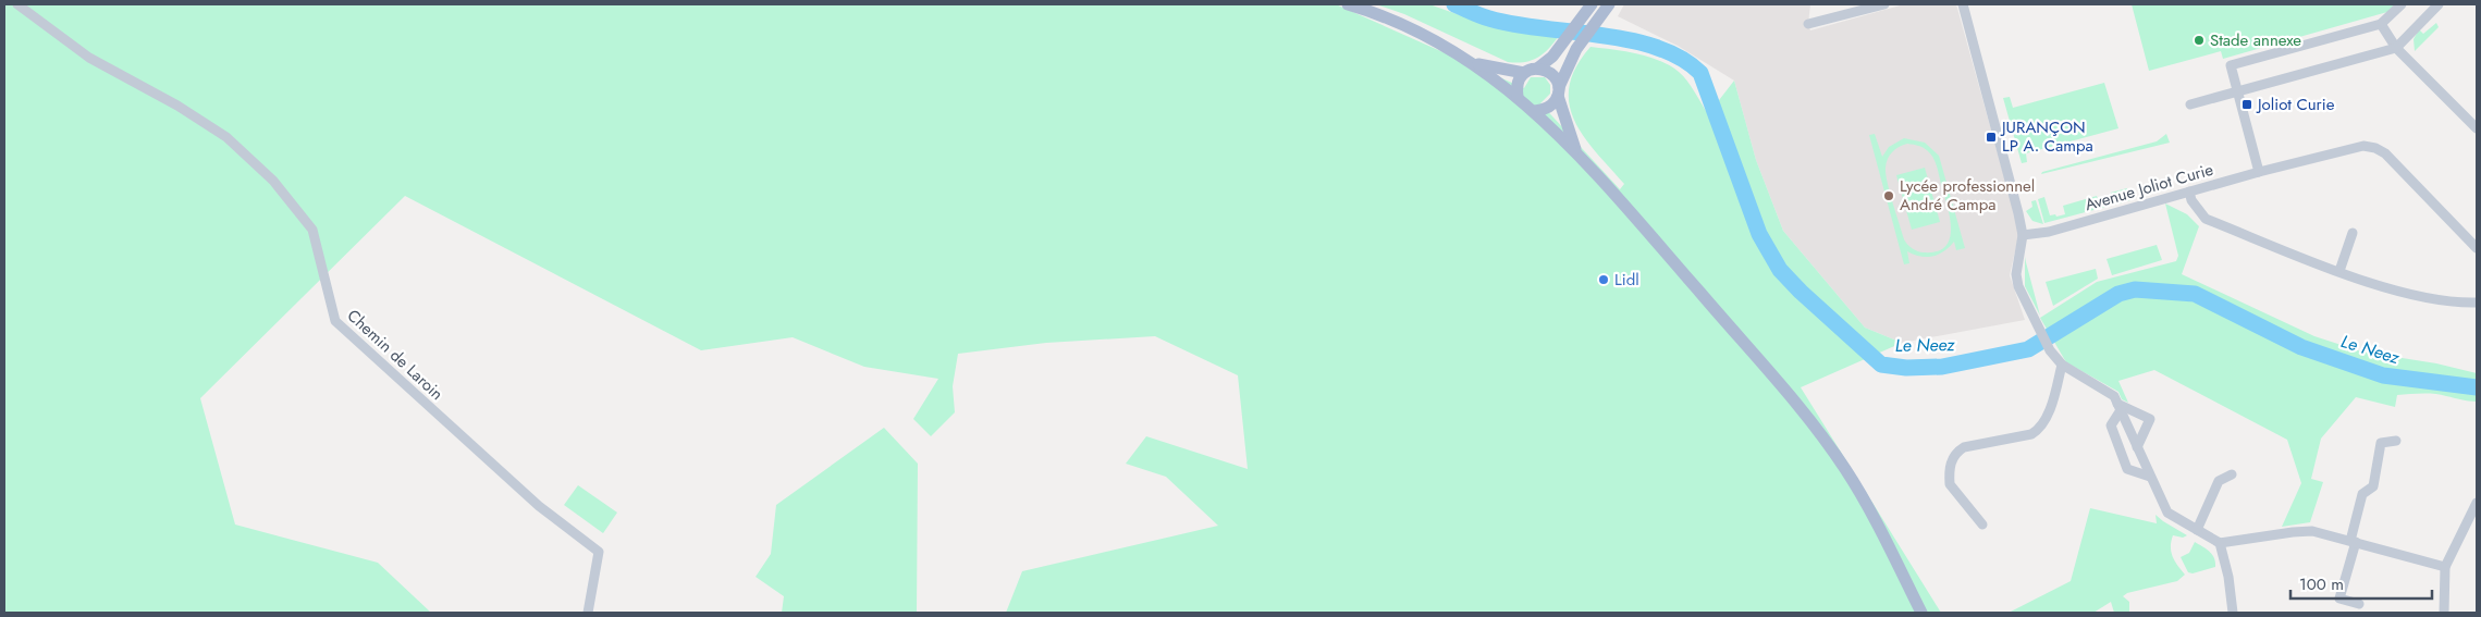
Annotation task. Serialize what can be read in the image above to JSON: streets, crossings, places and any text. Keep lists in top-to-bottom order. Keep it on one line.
{"streets":{"street":["Avenue Joliot Curie","Chemin de Laroin"]},"water":["Le Neez"],"places":{"other":["Stade annexe","Lycée professionnel André Campa","Lidl"],"transit":["Joliot Curie","JURANÇON LP A. Campa"]},"scale_bar":"100 m"}
